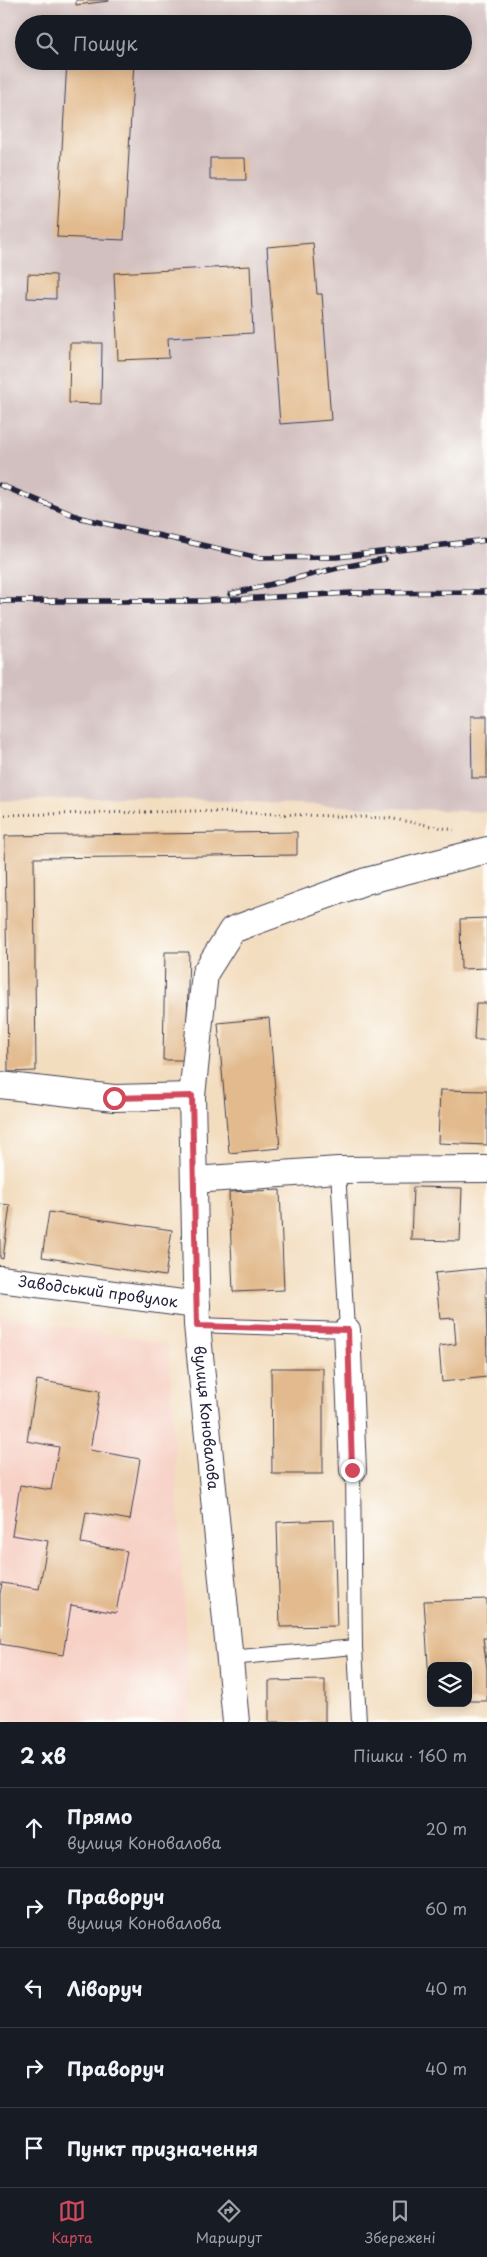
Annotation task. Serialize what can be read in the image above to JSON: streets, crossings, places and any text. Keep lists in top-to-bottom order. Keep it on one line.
{"streets":{"street":["Заводський провулок","вулиця Коновалова"]},"crossings":[["Заводський провулок","вулиця Коновалова"]],"page":{"search":"Пошук","heading":["2 хв","Пішки · 160 m"],"list":[["Прямо","вулиця Коновалова","20 m"],["Праворуч","вулиця Коновалова","60 m"],["Ліворуч","40 m"],["Праворуч","40 m"],"Пункт призначення"],"nav":["Карта","Маршрут","Збережені"]}}
